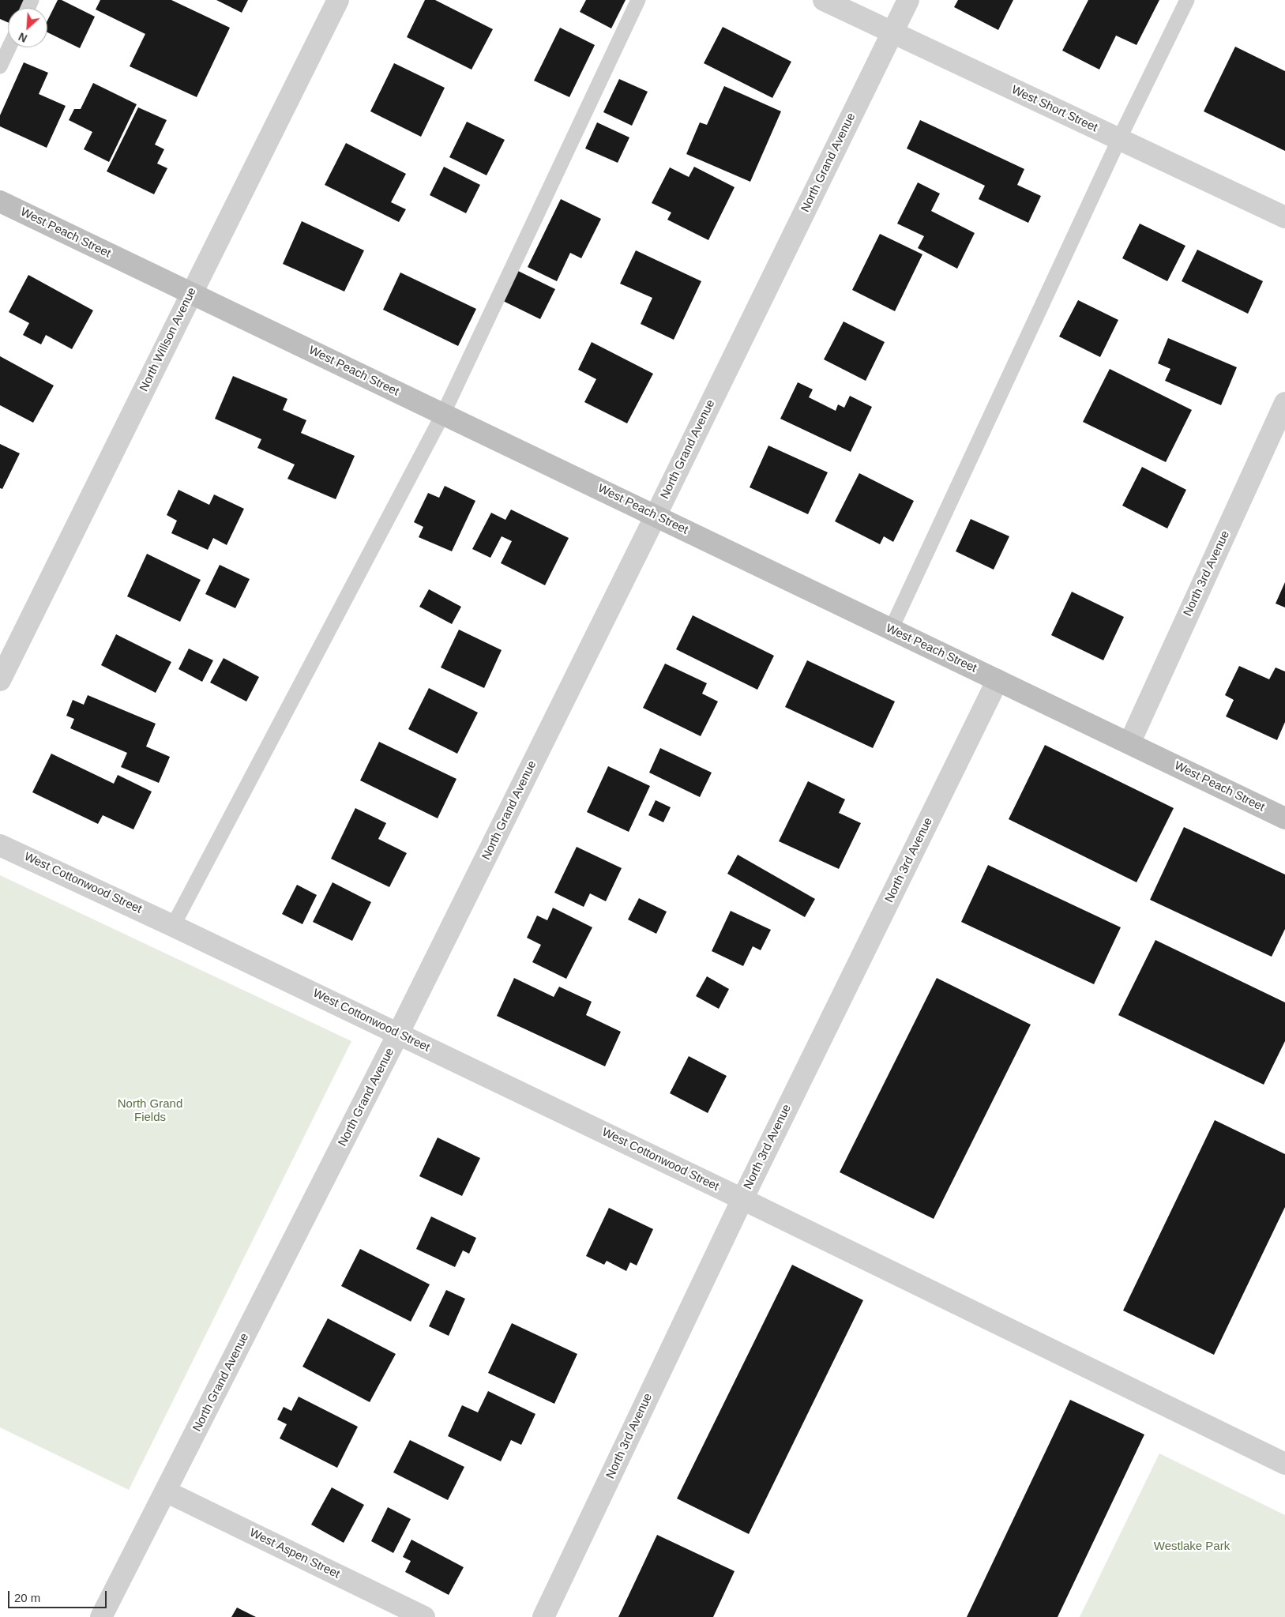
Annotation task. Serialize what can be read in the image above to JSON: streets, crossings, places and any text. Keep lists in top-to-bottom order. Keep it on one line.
{"streets":{"main road":["West Peach Street"],"street":["West Short Street","North Grand Avenue","North Willson Avenue","North 3rd Avenue","West Cottonwood Street","West Aspen Street"]},"crossings":[["West Short Street","North Grand Avenue"],["North Grand Avenue","West Peach Street"],["North Grand Avenue","West Cottonwood Street"],["North Grand Avenue","West Aspen Street"],["West Peach Street","North Willson Avenue"],["West Peach Street","North 3rd Avenue"],["North 3rd Avenue","West Cottonwood Street"]],"parks":["North Grand Fields","Westlake Park"],"scale_bar":"20 m","north":"bottom left"}
